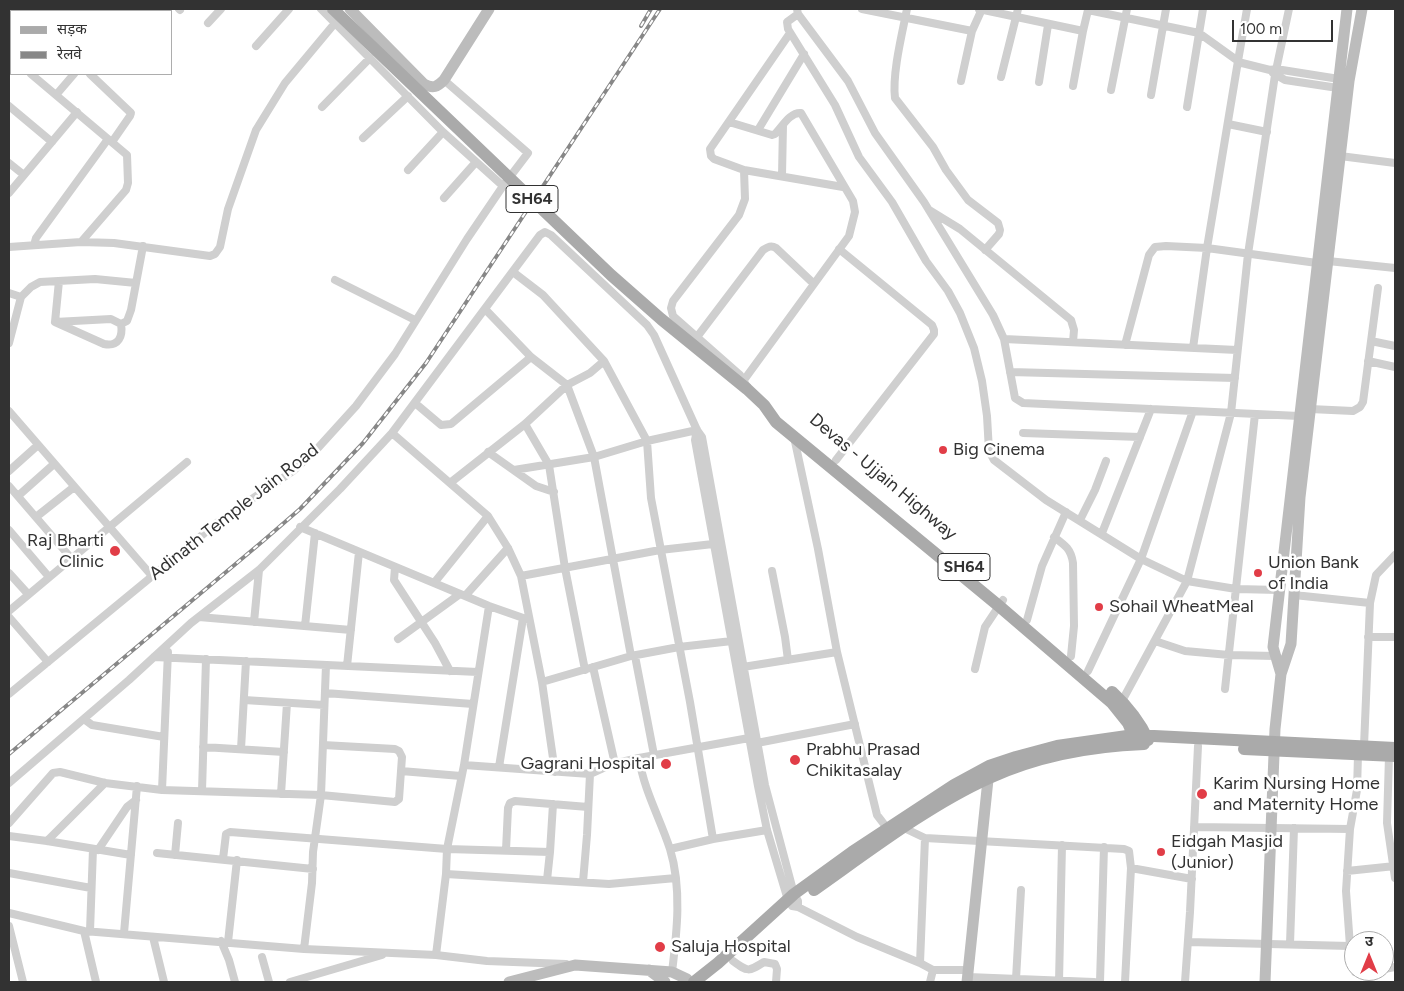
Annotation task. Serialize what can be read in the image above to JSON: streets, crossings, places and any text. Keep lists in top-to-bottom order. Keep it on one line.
{"streets":{"main road":["SH64","Devas - Ujjain Highway"],"street":["Adinath Temple Jain Road"]},"crossings":[["SH64","Devas - Ujjain Highway"]],"places":["Big Cinema","Raj Bharti Clinic","Union Bank of India","Sohail WheatMeal","Prabhu Prasad Chikitasalay","Gagrani Hospital","Karim Nursing Home and Maternity Home","Eidgah Masjid (Junior)","Saluja Hospital"],"legend":["सड़क","रेलवे"],"scale_bar":"100 m","north":"top"}
